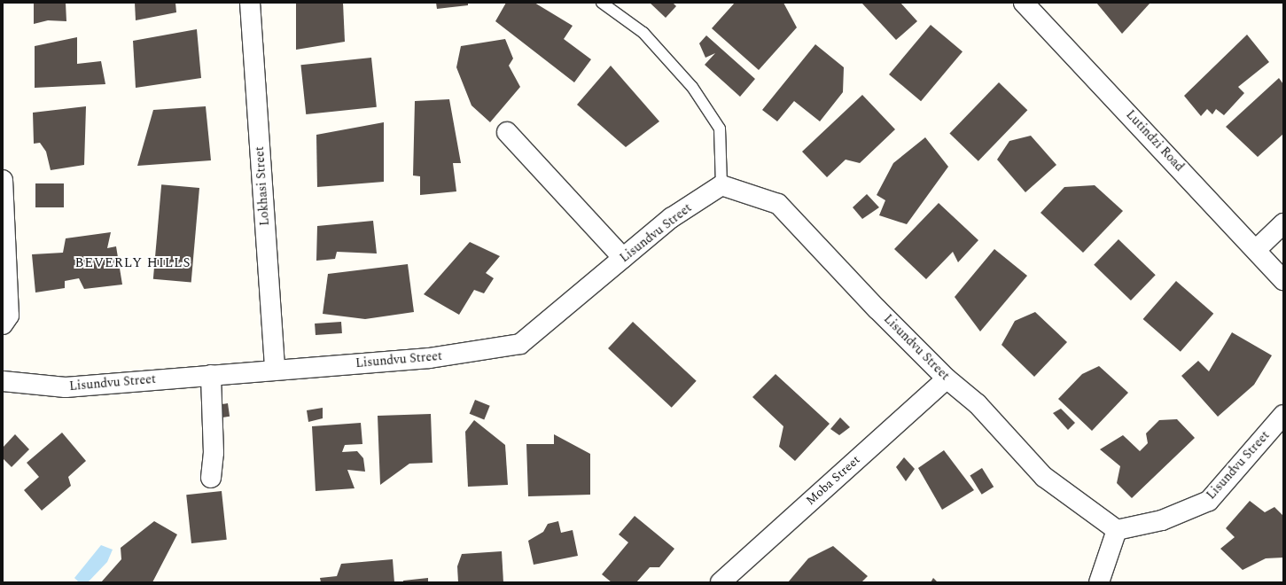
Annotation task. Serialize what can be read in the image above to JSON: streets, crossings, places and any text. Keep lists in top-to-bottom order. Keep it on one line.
{"streets":{"street":["Lutindzi Road","Lokhasi Street","Lisundvu Street","Moba Street"]},"crossings":[["Lokhasi Street","Lisundvu Street"],["Lisundvu Street","Moba Street"]],"districts":["BEVERLY HILLS"]}
